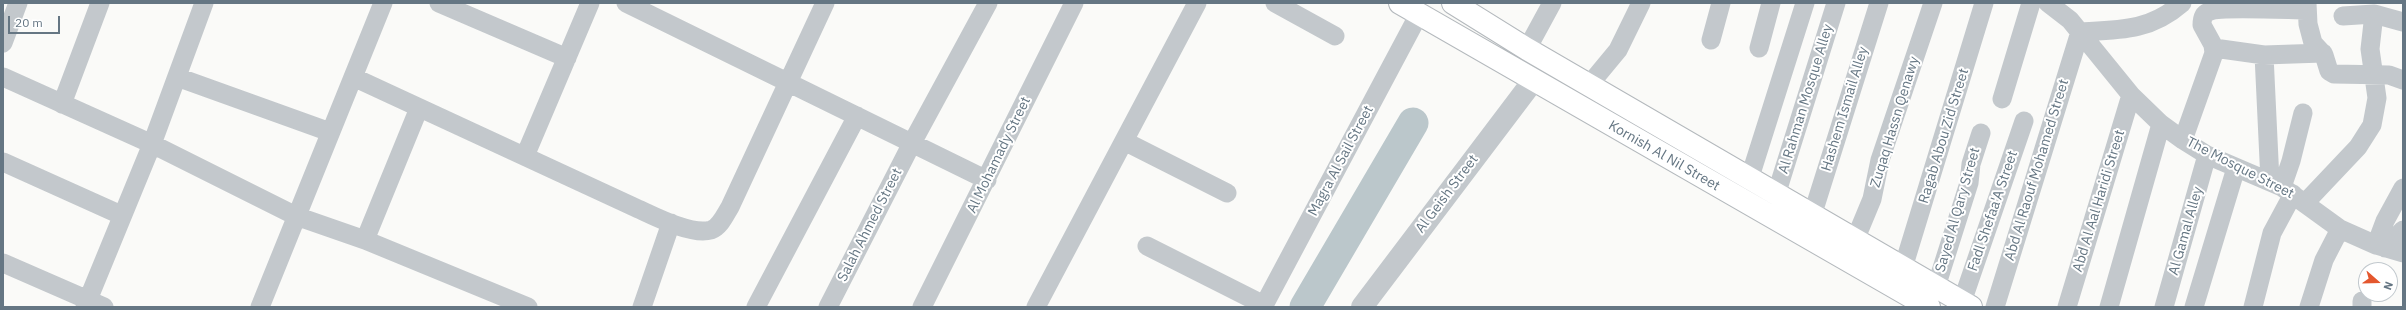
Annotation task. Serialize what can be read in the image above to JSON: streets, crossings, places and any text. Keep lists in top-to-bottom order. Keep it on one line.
{"streets":{"highway":["Kornish Al Nil Street"],"street":["Al Rahman Mosque Alley","Hashem Ismail Alley","Zuqaq Hassn Qenawy","Ragab Abou Zid Street","Al Mohamady Street","Magra Al Sail Street","The Mosque Street","Abd Al Raouf Mohamed Street","Al Geish Street","Abd Al Aal Haridi Street","Sayed Al Qary Street","Fadl Shefaa'A Street","Salah Ahmed Street","Al Gamal Alley"]},"crossings":[["Al Rahman Mosque Alley","Kornish Al Nil Street"],["Hashem Ismail Alley","Kornish Al Nil Street"],["Zuqaq Hassn Qenawy","Kornish Al Nil Street"],["Ragab Abou Zid Street","Kornish Al Nil Street"],["Kornish Al Nil Street","Magra Al Sail Street"],["Kornish Al Nil Street","Al Geish Street"],["Kornish Al Nil Street","Sayed Al Qary Street"],["Kornish Al Nil Street","Fadl Shefaa'A Street"],["The Mosque Street","Abd Al Raouf Mohamed Street"],["The Mosque Street","Abd Al Aal Haridi Street"],["The Mosque Street","Al Gamal Alley"]],"scale_bar":"20 m","north":"right"}
